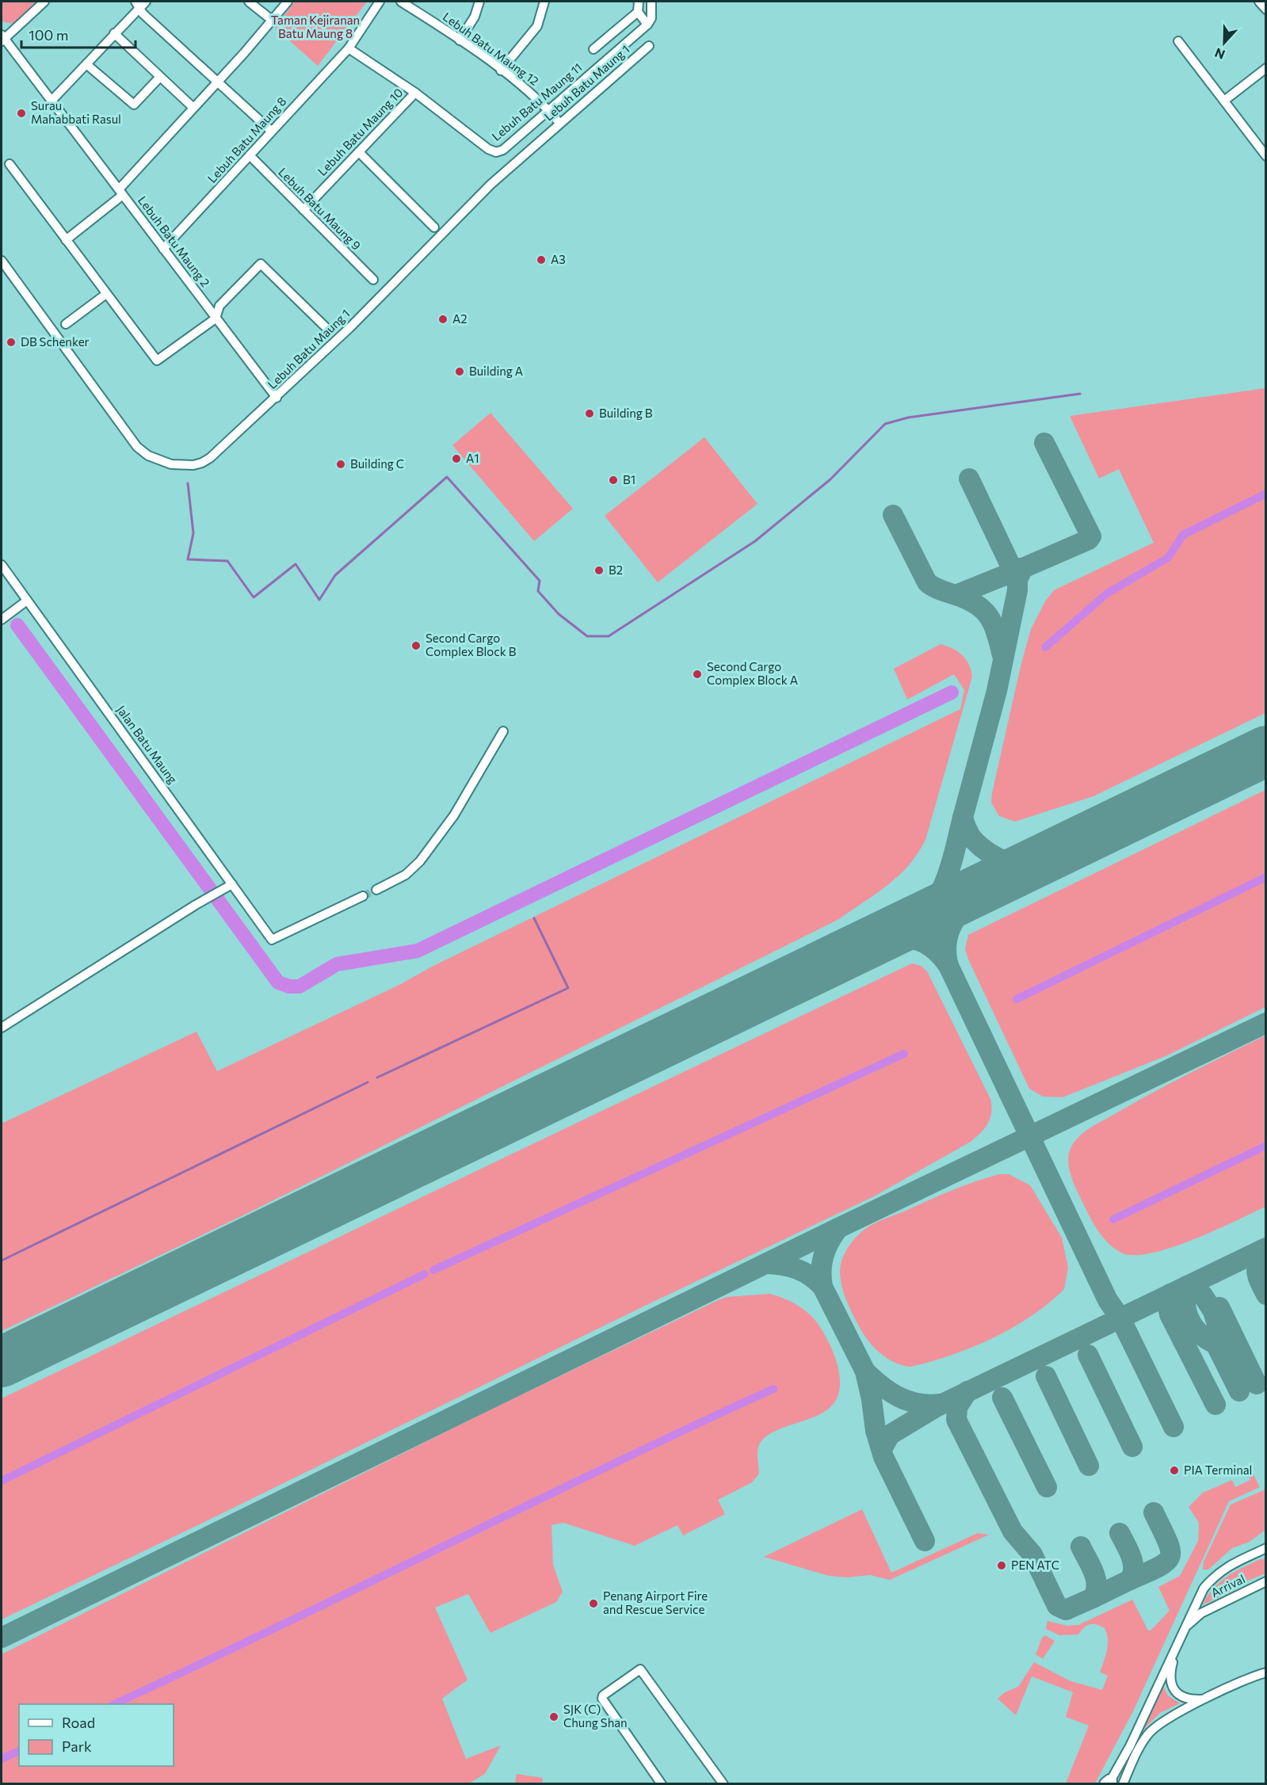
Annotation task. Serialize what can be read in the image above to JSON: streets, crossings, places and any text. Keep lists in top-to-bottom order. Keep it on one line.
{"streets":{"street":["Lebuh Batu Maung 12","Lebuh Batu Maung 1","Lebuh Batu Maung 11","Lebuh Batu Maung 10","Lebuh Batu Maung 8","Lebuh Batu Maung 9","Lebuh Batu Maung 2","Jalan Batu Maung","Arrival"]},"crossings":[["Lebuh Batu Maung 12","Lebuh Batu Maung 1"],["Lebuh Batu Maung 12","Lebuh Batu Maung 11"],["Lebuh Batu Maung 1","Lebuh Batu Maung 2"],["Lebuh Batu Maung 11","Lebuh Batu Maung 10"],["Lebuh Batu Maung 11","Lebuh Batu Maung 8"],["Lebuh Batu Maung 10","Lebuh Batu Maung 9"],["Lebuh Batu Maung 8","Lebuh Batu Maung 9"],["Lebuh Batu Maung 8","Lebuh Batu Maung 2"]],"parks":["Taman Kejiranan Batu Maung 8"],"places":["Surau Mahabbati Rasul","A3","A2","DB Schenker","Building A","Building B","A1","Building C","B1","B2","Second Cargo Complex Block B","Second Cargo Complex Block A","PIA Terminal","PEN ATC","Penang Airport Fire and Rescue Service","SJK (C) Chung Shan"],"legend":["Road","Park"],"scale_bar":"100 m","north":"bottom"}
